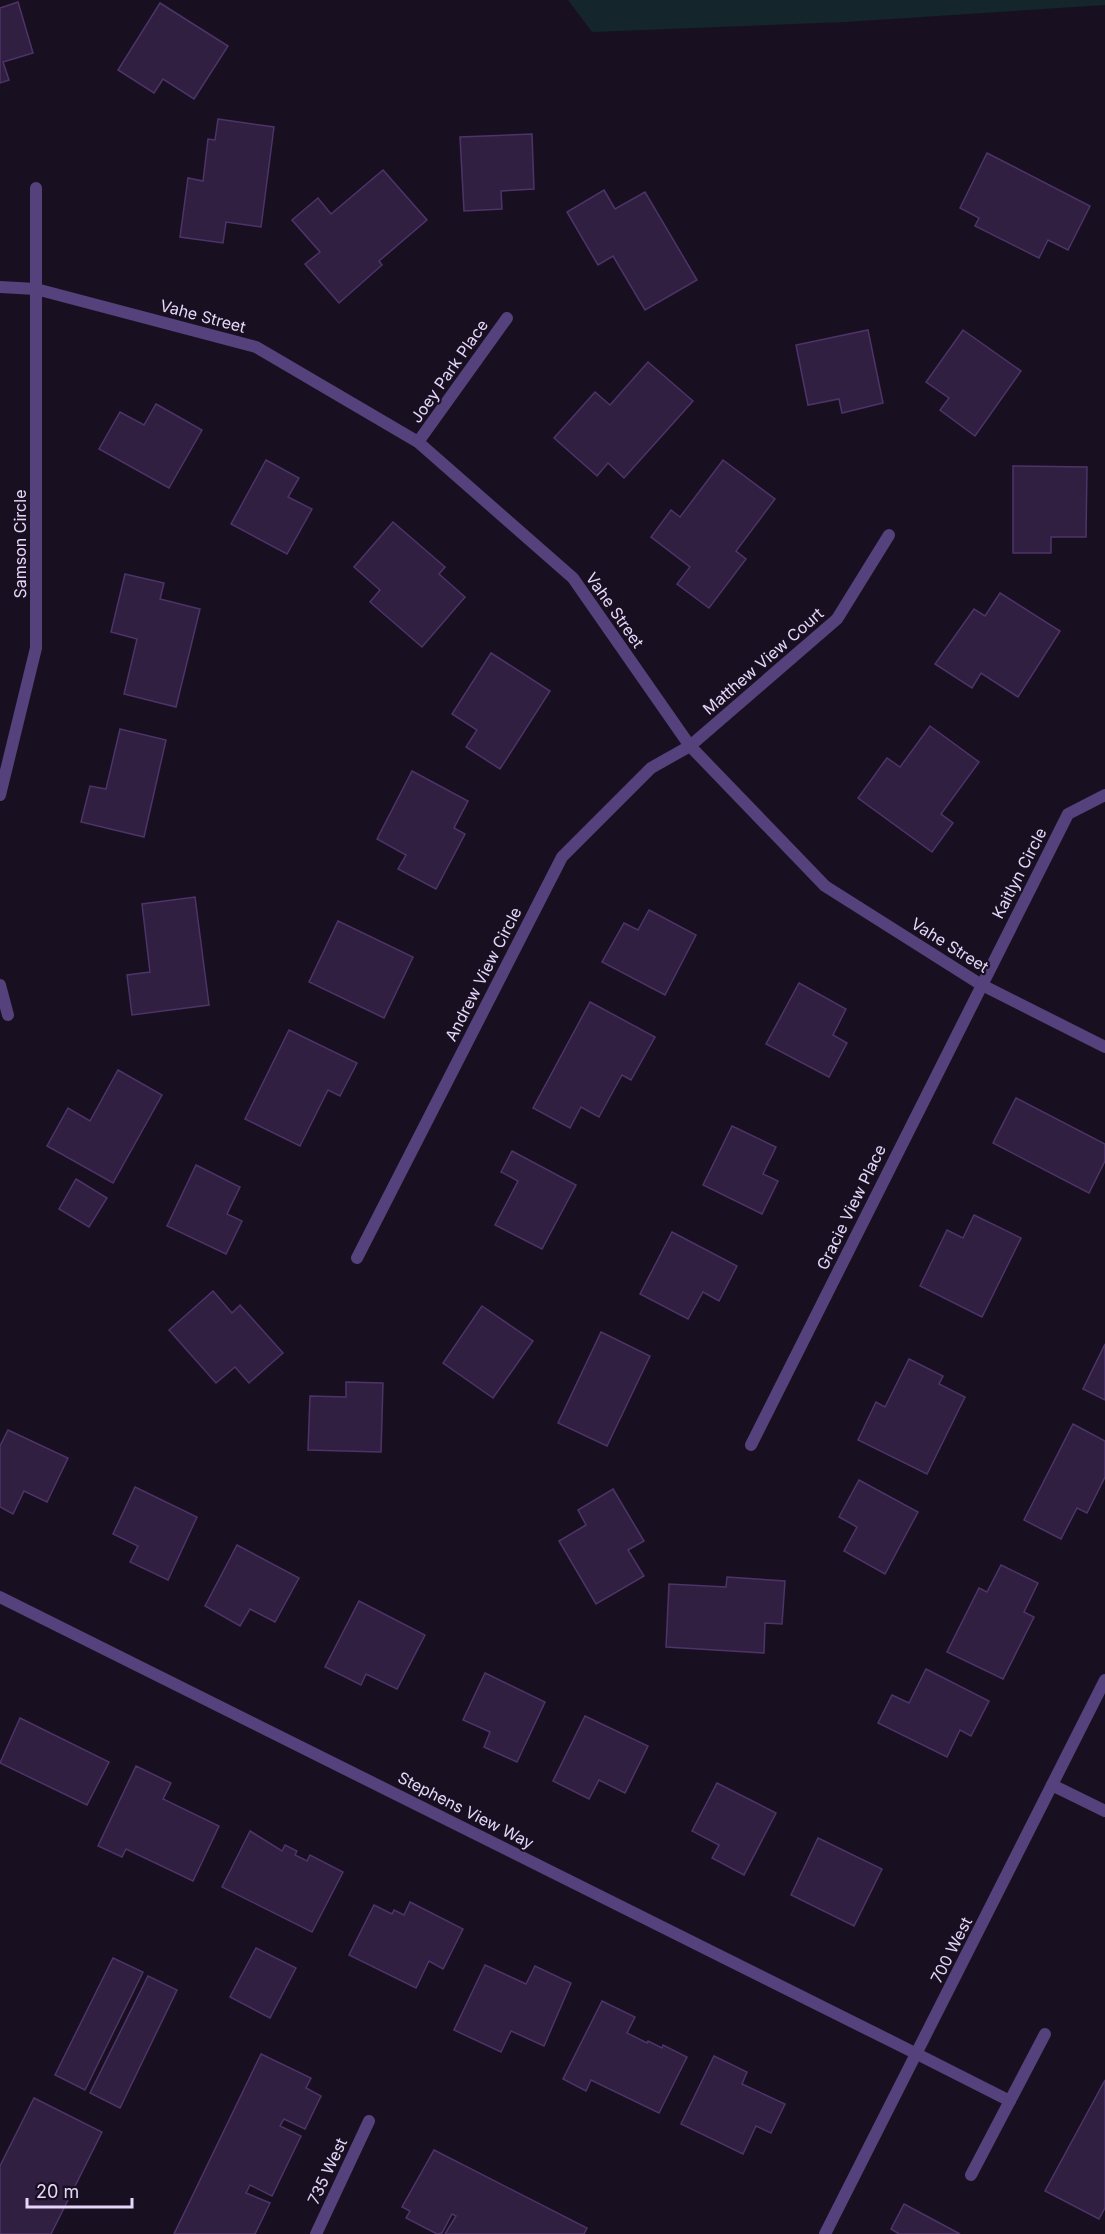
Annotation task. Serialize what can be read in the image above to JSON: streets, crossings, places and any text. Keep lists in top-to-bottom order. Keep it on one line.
{"streets":{"street":["Vahe Street","Joey Park Place","Samson Circle","Matthew View Court","Kaitlyn Circle","Andrew View Circle","Gracie View Place","Stephens View Way","700 West","735 West"]},"crossings":[["Vahe Street","Joey Park Place"],["Vahe Street","Samson Circle"],["Vahe Street","Matthew View Court"],["Vahe Street","Kaitlyn Circle"],["Vahe Street","Andrew View Circle"],["Vahe Street","Gracie View Place"],["Matthew View Court","Andrew View Circle"],["Kaitlyn Circle","Gracie View Place"],["Stephens View Way","700 West"]],"scale_bar":"20 m"}
